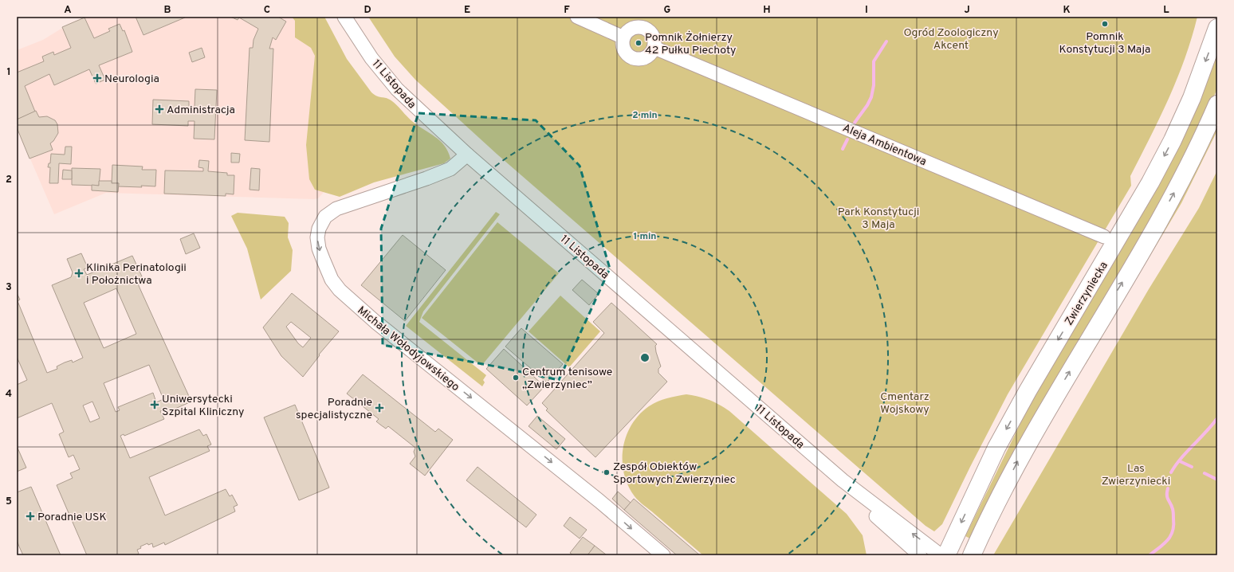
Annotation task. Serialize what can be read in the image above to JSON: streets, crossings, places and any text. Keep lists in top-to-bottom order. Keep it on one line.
{"streets":{"main road":["Zwierzyniecka"],"street":["11 Listopada","Aleja Ambientowa","Michała Wołodyjowskiego"]},"crossings":[["11 Listopada","Michała Wołodyjowskiego"]],"parks":["Ogród Zoologiczny Akcent","Park Konstytucji 3 Maja","Cmentarz Wojskowy","Las Zwierzyniecki"],"places":{"other":["Pomnik Konstytucji 3 Maja","Pomnik Żołnierzy 42 Pułku Piechoty","Centrum tenisowe „Zwierzyniec”","Zespół Obiektów Sportowych Zwierzyniec"],"health":["Neurologia","Administracja","Klinika Perinatologii i Położnictwa","Uniwersytecki Szpital Kliniczny","Poradnie specjalistyczne","Poradnie USK"]},"grid":{"columns":["A","B","C","D","E","F","G","H","I","J","K","L"],"rows":["1","2","3","4","5"]},"rings":["2 min","1 min"]}
